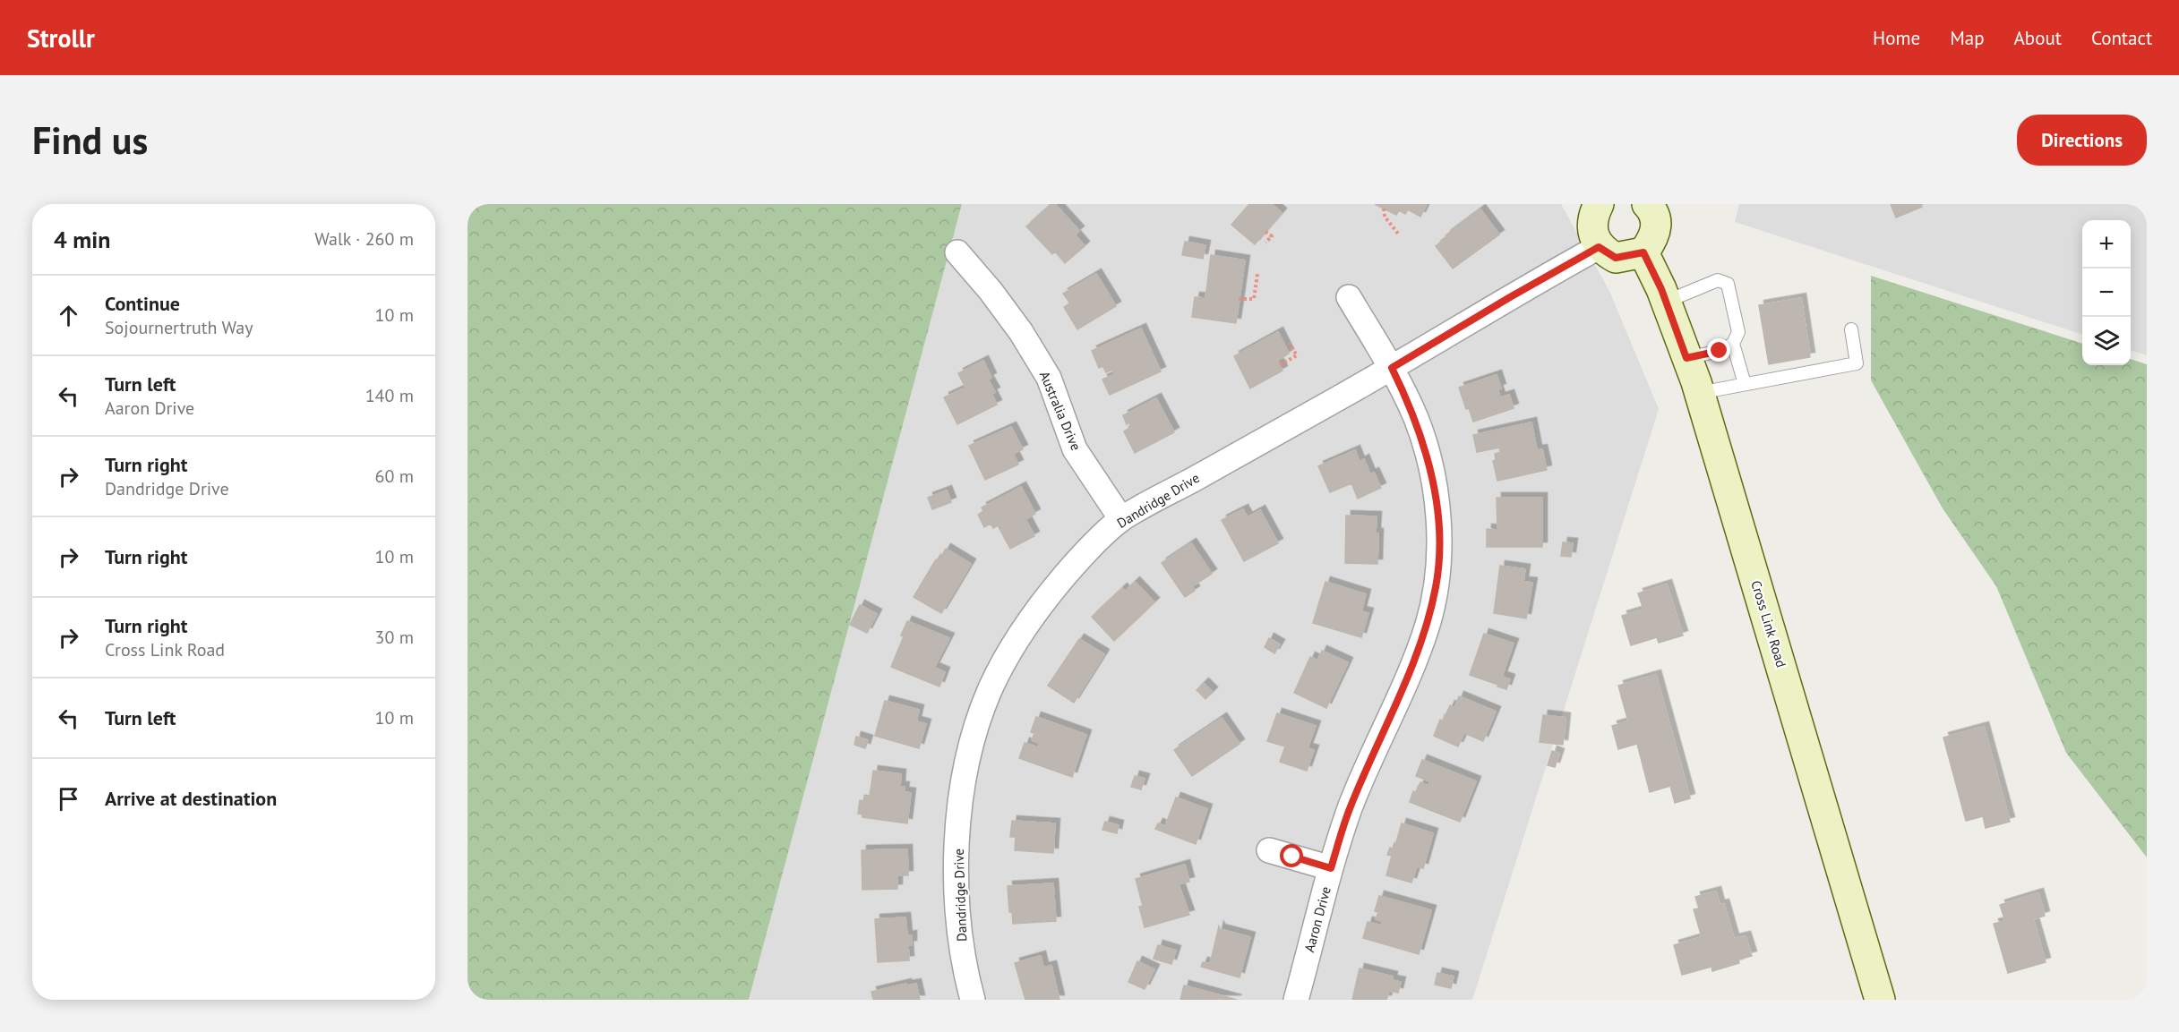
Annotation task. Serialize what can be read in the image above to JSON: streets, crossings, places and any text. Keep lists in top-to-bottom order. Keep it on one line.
{"streets":{"street":["Australia Drive","Dandridge Drive","Cross Link Road","Aaron Drive"]},"crossings":[["Australia Drive","Dandridge Drive"],["Dandridge Drive","Aaron Drive"]],"page":{"header":"Strollr","nav":["Home","Map","About","Contact"],"buttons":"Directions","title":"Find us","heading":["4 min","Walk · 260 m"],"map_buttons":["+","−"],"list":[["Continue","Sojournertruth Way","10 m"],["Turn left","Aaron Drive","140 m"],["Turn right","Dandridge Drive","60 m"],["Turn right","10 m"],["Turn right","Cross Link Road","30 m"],["Turn left","10 m"],"Arrive at destination"]}}
